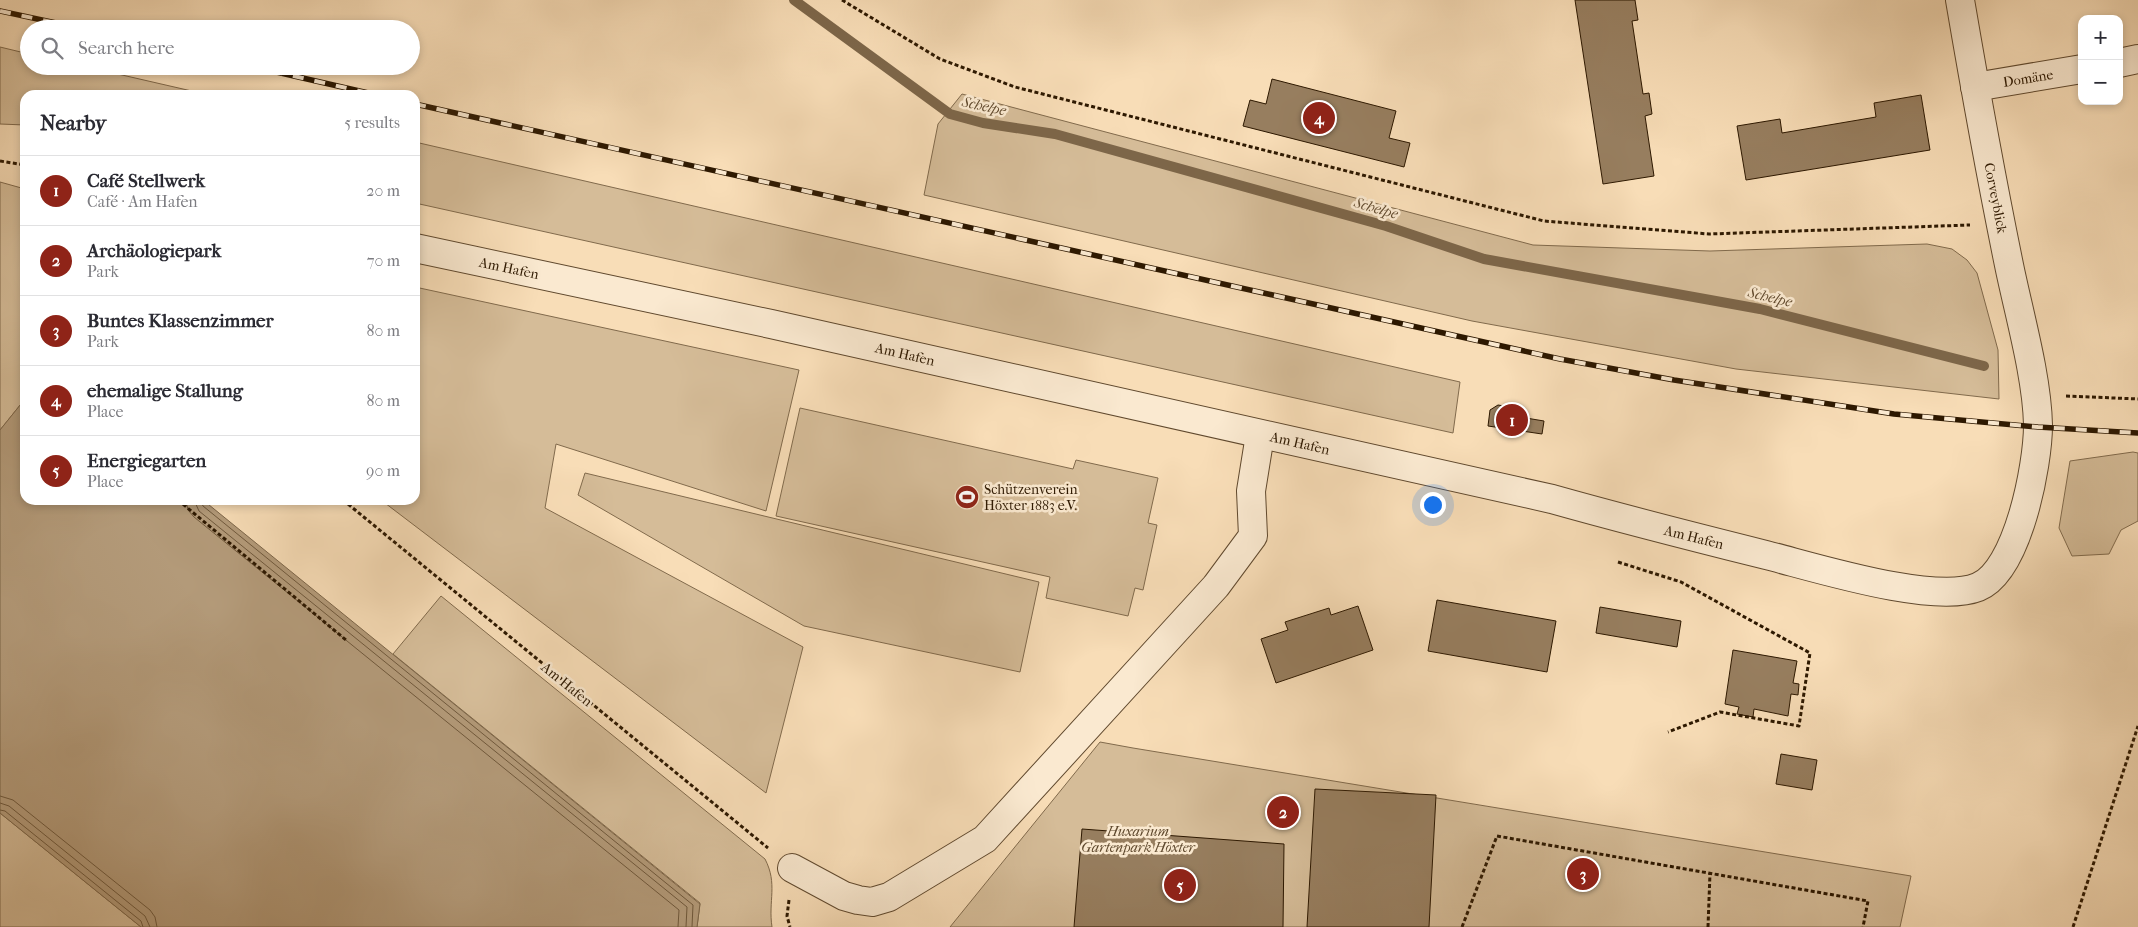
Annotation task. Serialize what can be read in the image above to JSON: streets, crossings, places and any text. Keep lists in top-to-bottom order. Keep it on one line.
{"streets":{"street":["Domäne","Corveyblick","Am Hafen"]},"crossings":[["Domäne","Corveyblick"],["Corveyblick","Am Hafen"]],"water":["Schelpe"],"parks":["Huxarium Gartenpark Höxter"],"places":{"sports":["Schützenverein Höxter 1883 e.V."]},"page":{"map_buttons":["+","−"],"search":"Search here","heading":["Nearby","5 results"],"pins":["4","1","2","3","5"],"list":[{"mark":"1","name":"Café Stellwerk","note":"Café · Am Hafen","value":"20 m"},{"mark":"2","name":"Archäologiepark","note":"Park","value":"70 m"},{"mark":"3","name":"Buntes Klassenzimmer","note":"Park","value":"80 m"},{"mark":"4","name":"ehemalige Stallung","note":"Place","value":"80 m"},{"mark":"5","name":"Energiegarten","note":"Place","value":"90 m"}]}}
